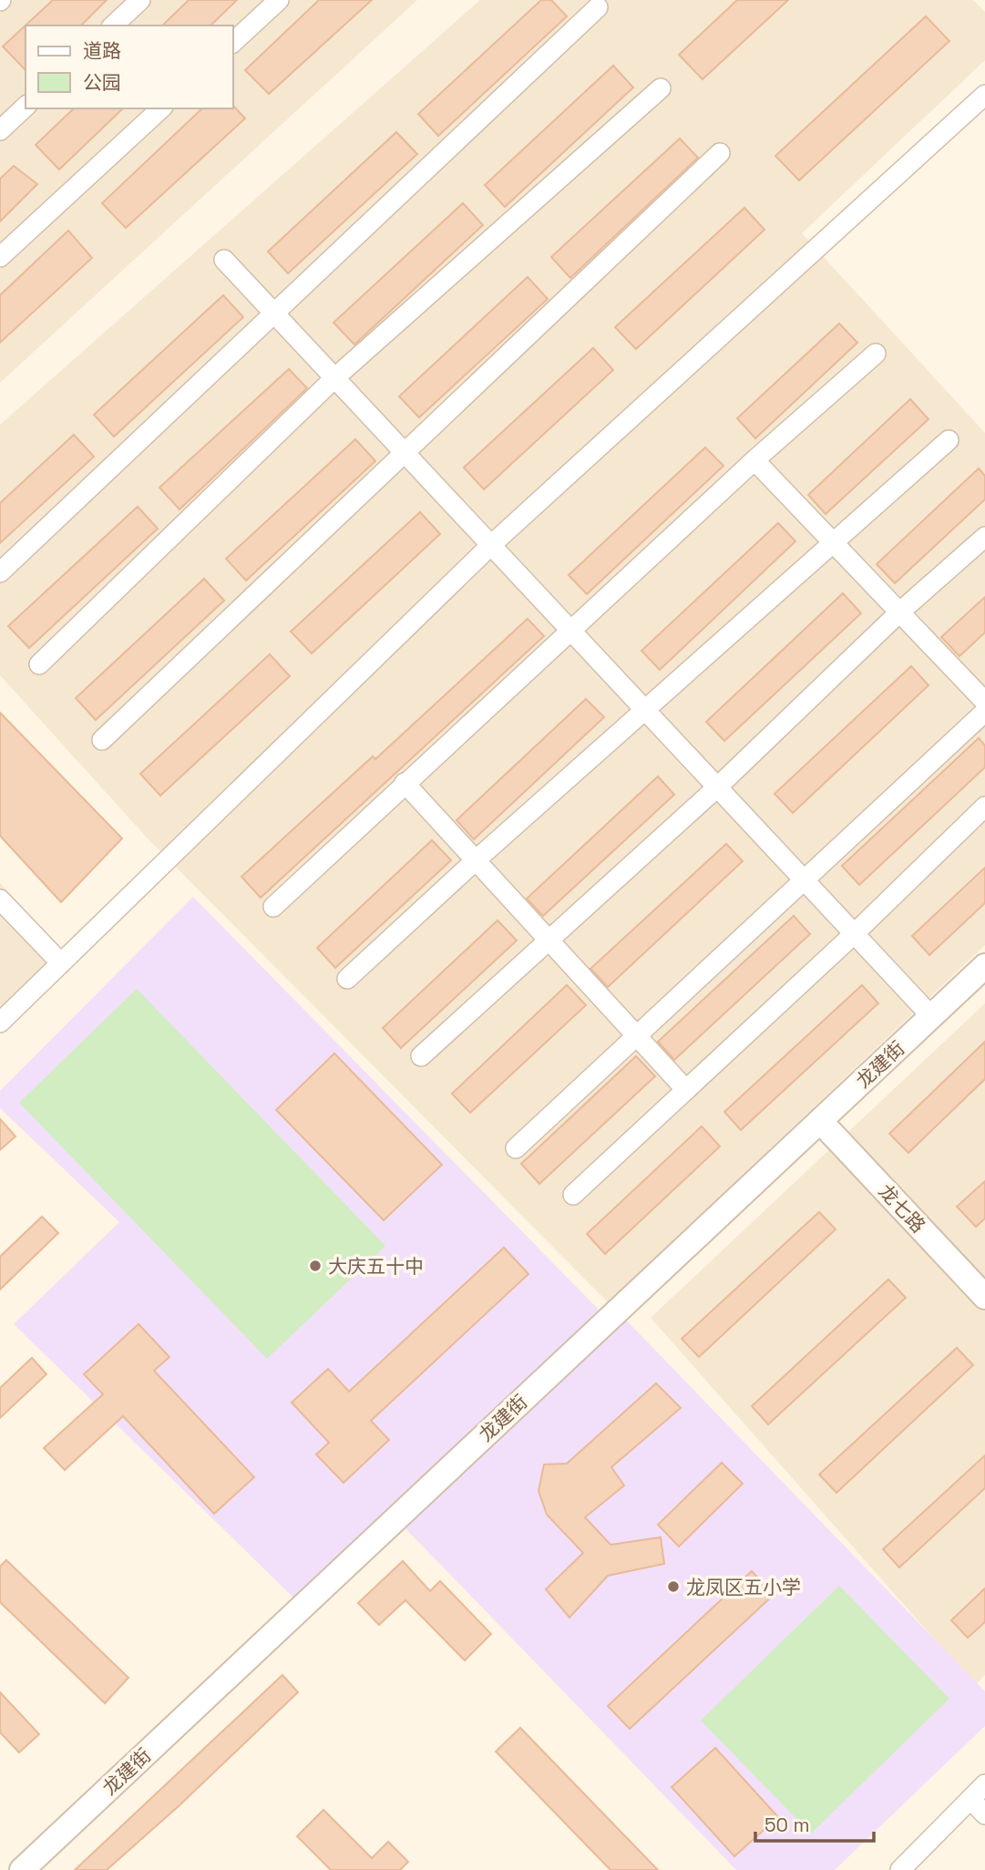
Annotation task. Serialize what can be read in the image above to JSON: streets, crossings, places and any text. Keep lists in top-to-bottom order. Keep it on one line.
{"streets":{"street":["龙建街","龙七路"]},"crossings":[["龙建街","龙七路"]],"places":["大庆五十中","龙凤区五小学"],"legend":["道路","公园"],"scale_bar":"50 m"}
